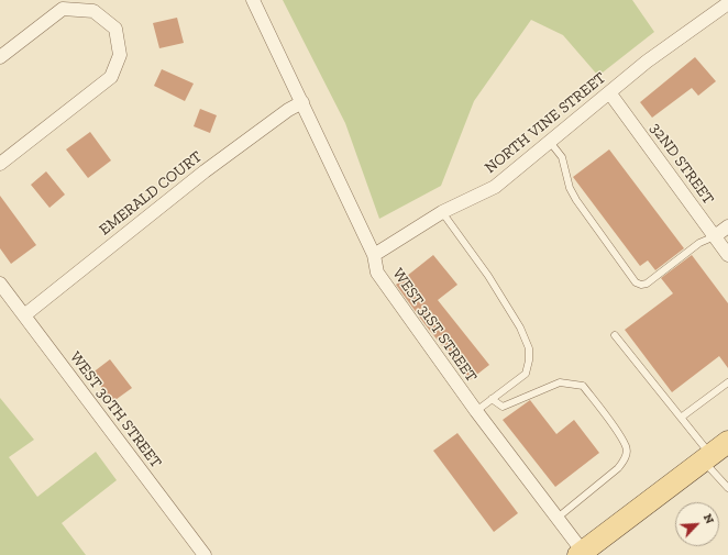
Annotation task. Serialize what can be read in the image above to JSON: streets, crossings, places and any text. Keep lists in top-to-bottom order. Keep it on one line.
{"streets":{"street":["NORTH VINE STREET","32ND STREET","EMERALD COURT","WEST 31ST STREET","WEST 30TH STREET"]},"crossings":[["NORTH VINE STREET","32ND STREET"],["NORTH VINE STREET","WEST 31ST STREET"],["EMERALD COURT","WEST 31ST STREET"],["EMERALD COURT","WEST 30TH STREET"]],"north":"top right"}
